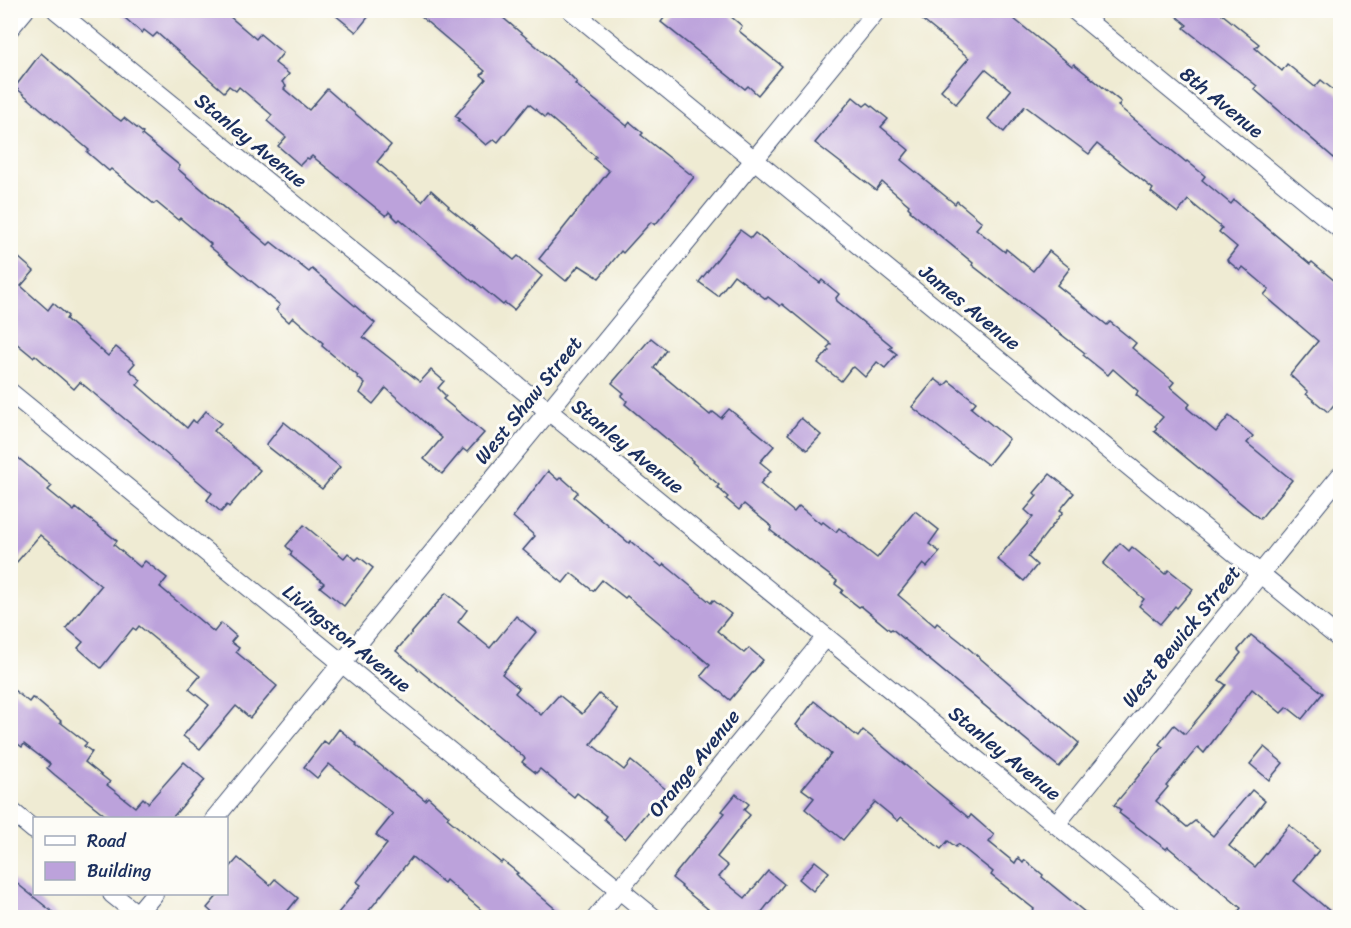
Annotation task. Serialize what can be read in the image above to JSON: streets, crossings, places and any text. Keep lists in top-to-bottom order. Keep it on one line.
{"streets":{"street":["8th Avenue","Stanley Avenue","James Avenue","West Shaw Street","West Bewick Street","Livingston Avenue","Orange Avenue"]},"crossings":[["Stanley Avenue","West Shaw Street"],["Stanley Avenue","West Bewick Street"],["Stanley Avenue","Orange Avenue"],["James Avenue","West Shaw Street"],["James Avenue","West Bewick Street"],["West Shaw Street","Livingston Avenue"],["Livingston Avenue","Orange Avenue"]],"legend":["Road","Building"]}
